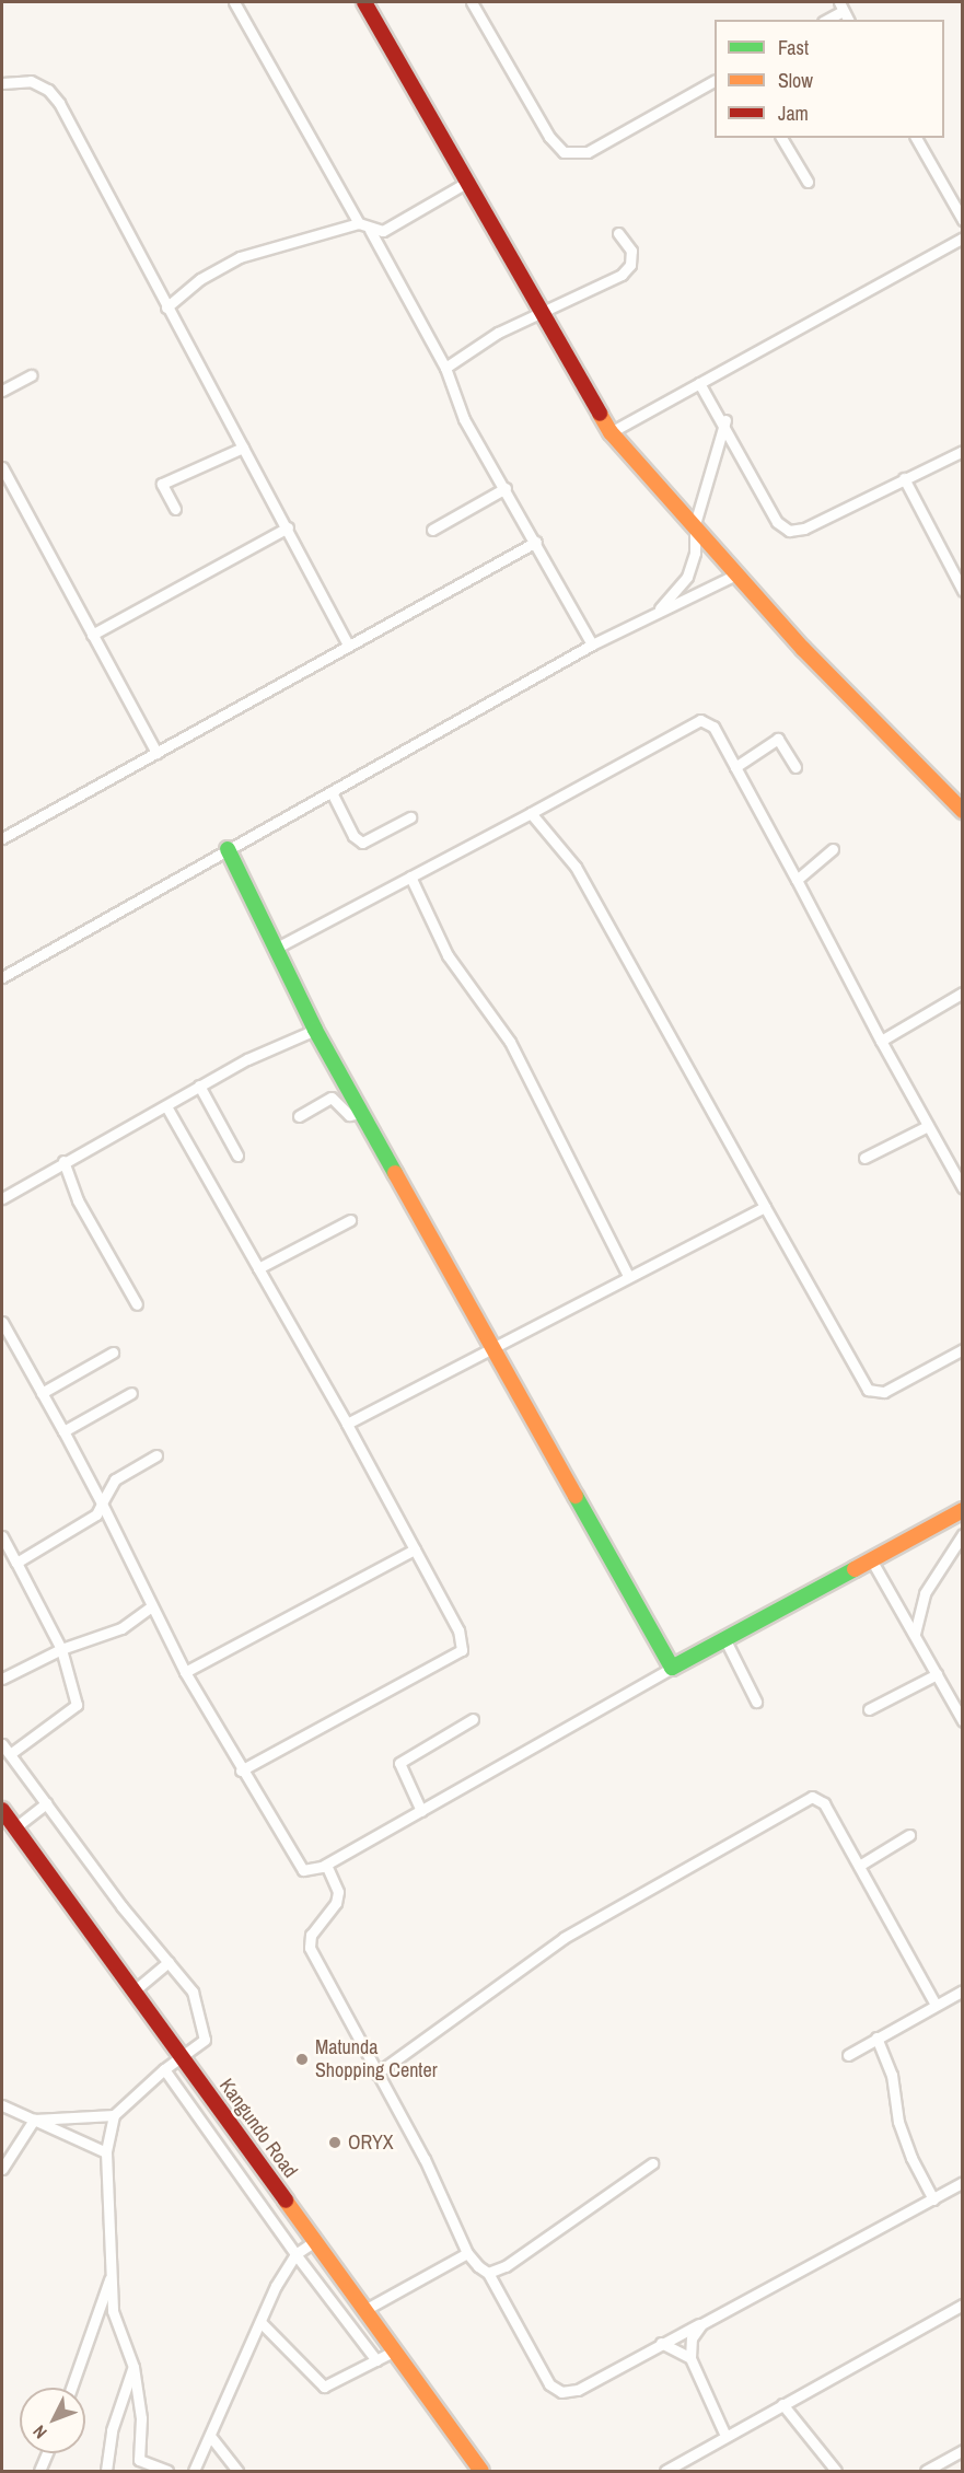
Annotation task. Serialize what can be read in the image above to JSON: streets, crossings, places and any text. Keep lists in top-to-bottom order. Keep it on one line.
{"streets":{"main road":["Kangundo Road"]},"places":["Matunda Shopping Center","ORYX"],"legend":["Fast","Slow","Jam"],"north":"bottom left"}
